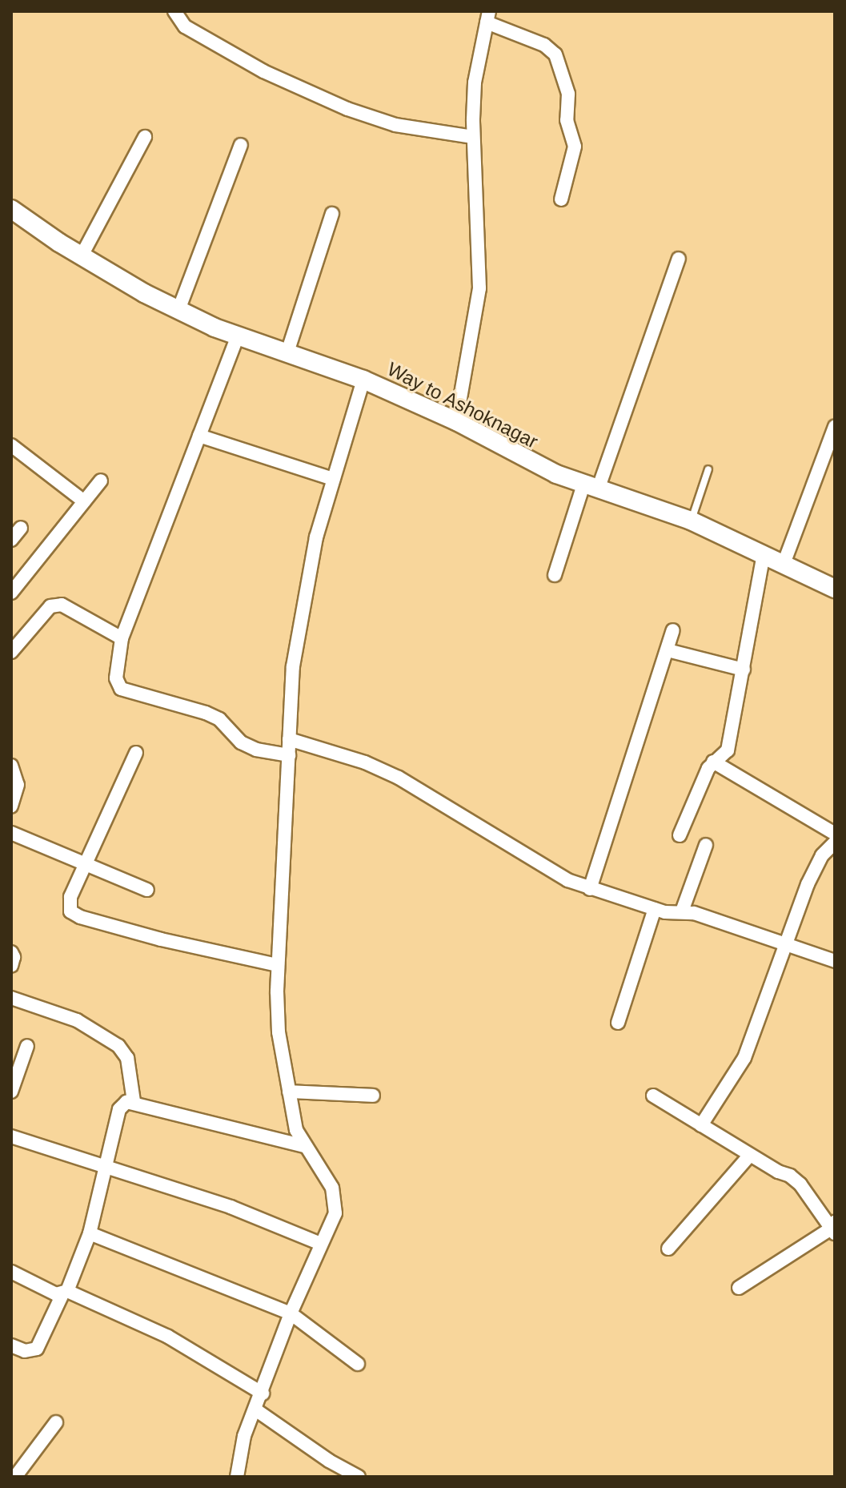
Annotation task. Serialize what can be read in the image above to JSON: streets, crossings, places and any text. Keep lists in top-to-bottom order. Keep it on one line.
{"streets":{"street":["Way to Ashoknagar"]}}
